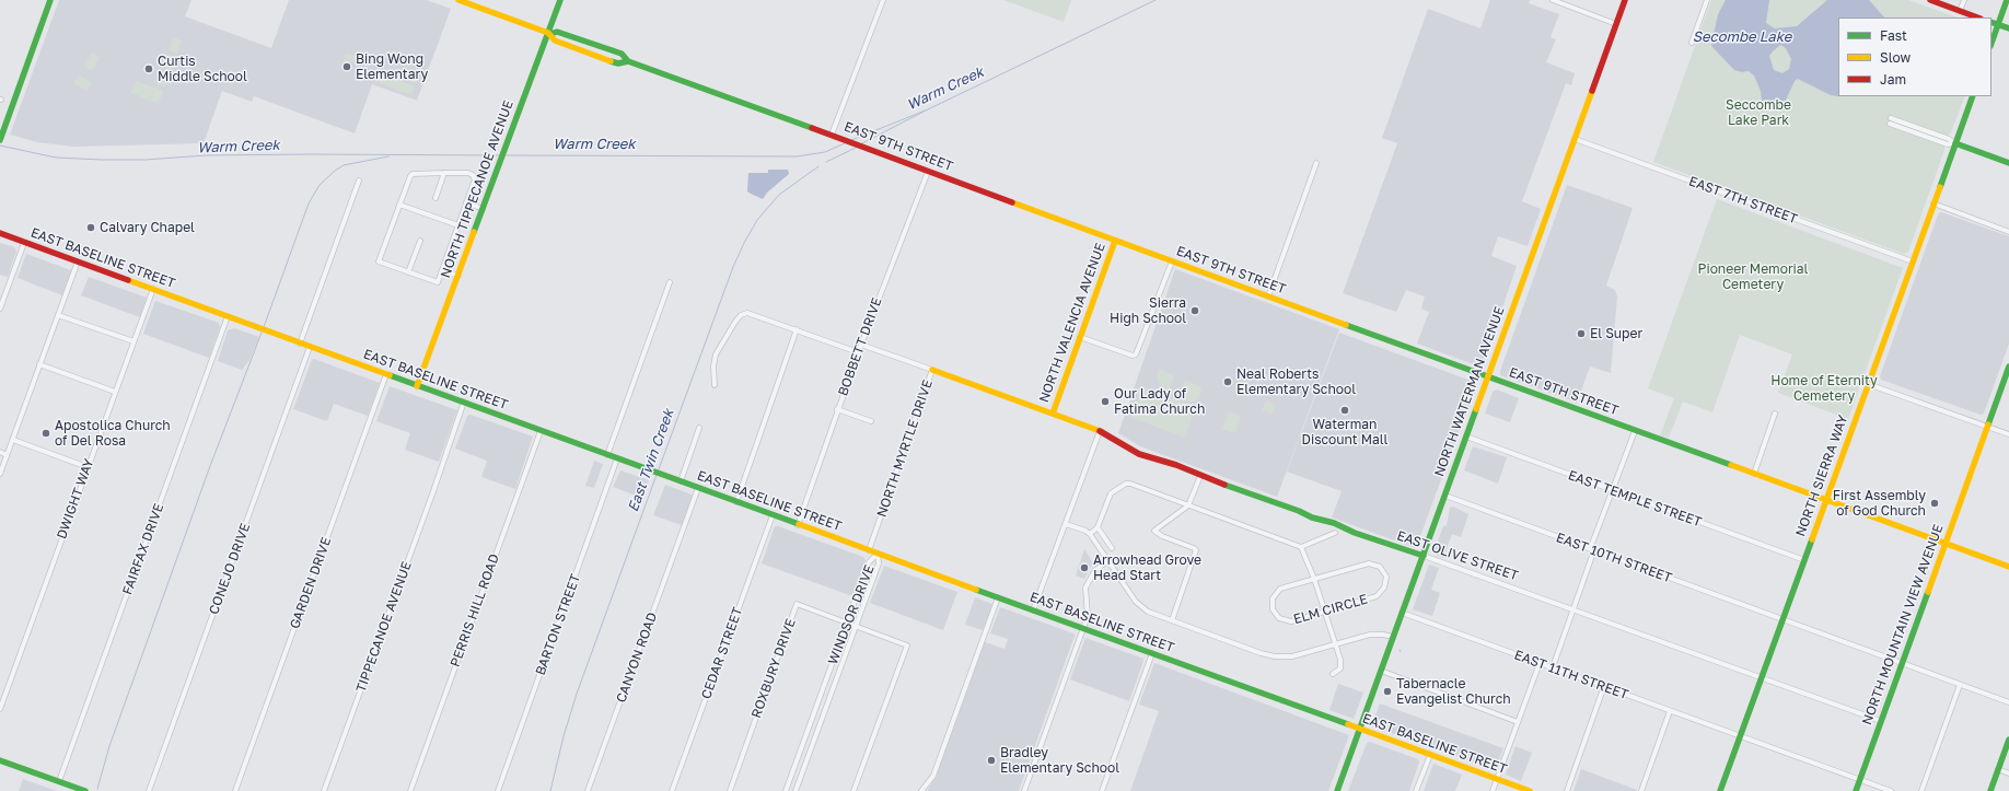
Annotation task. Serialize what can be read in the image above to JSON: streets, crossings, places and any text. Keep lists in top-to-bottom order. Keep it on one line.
{"streets":{"street":["EAST 9TH STREET","NORTH TIPPECANOE AVENUE","EAST 7TH STREET","EAST BASELINE STREET","NORTH VALENCIA AVENUE","BOBBETT DRIVE","NORTH WATERMAN AVENUE","NORTH MYRTLE DRIVE","NORTH SIERRA WAY","DWIGHT WAY","EAST TEMPLE STREET","FAIRFAX DRIVE","EAST OLIVE STREET","EAST 10TH STREET","CONEJO DRIVE","GARDEN DRIVE","ELM CIRCLE","PERRIS HILL ROAD","WINDSOR DRIVE","BARTON STREET","NORTH MOUNTAIN VIEW AVENUE","TIPPECANOE AVENUE","CEDAR STREET","CANYON ROAD","ROXBURY DRIVE","EAST 11TH STREET"]},"crossings":[["EAST 9TH STREET","NORTH TIPPECANOE AVENUE"],["EAST 9TH STREET","NORTH VALENCIA AVENUE"],["EAST 9TH STREET","BOBBETT DRIVE"],["EAST 9TH STREET","NORTH WATERMAN AVENUE"],["EAST 9TH STREET","NORTH SIERRA WAY"],["EAST 9TH STREET","NORTH MOUNTAIN VIEW AVENUE"],["NORTH TIPPECANOE AVENUE","EAST BASELINE STREET"],["EAST 7TH STREET","NORTH WATERMAN AVENUE"],["EAST 7TH STREET","NORTH SIERRA WAY"],["EAST BASELINE STREET","BOBBETT DRIVE"],["EAST BASELINE STREET","NORTH WATERMAN AVENUE"],["EAST BASELINE STREET","NORTH MYRTLE DRIVE"],["EAST BASELINE STREET","DWIGHT WAY"],["EAST BASELINE STREET","FAIRFAX DRIVE"],["EAST BASELINE STREET","CONEJO DRIVE"],["EAST BASELINE STREET","GARDEN DRIVE"],["EAST BASELINE STREET","PERRIS HILL ROAD"],["EAST BASELINE STREET","WINDSOR DRIVE"],["EAST BASELINE STREET","BARTON STREET"],["EAST BASELINE STREET","TIPPECANOE AVENUE"],["EAST BASELINE STREET","CEDAR STREET"],["EAST BASELINE STREET","CANYON ROAD"],["NORTH VALENCIA AVENUE","EAST OLIVE STREET"],["BOBBETT DRIVE","NORTH MYRTLE DRIVE"],["NORTH WATERMAN AVENUE","EAST TEMPLE STREET"],["NORTH WATERMAN AVENUE","EAST OLIVE STREET"],["NORTH WATERMAN AVENUE","EAST 10TH STREET"],["NORTH WATERMAN AVENUE","EAST 11TH STREET"],["NORTH MYRTLE DRIVE","EAST OLIVE STREET"],["NORTH SIERRA WAY","EAST TEMPLE STREET"],["NORTH SIERRA WAY","EAST OLIVE STREET"],["NORTH SIERRA WAY","EAST 10TH STREET"],["NORTH SIERRA WAY","EAST 11TH STREET"],["EAST OLIVE STREET","NORTH MOUNTAIN VIEW AVENUE"],["EAST 10TH STREET","NORTH MOUNTAIN VIEW AVENUE"],["WINDSOR DRIVE","ROXBURY DRIVE"],["NORTH MOUNTAIN VIEW AVENUE","EAST 11TH STREET"]],"water":["Secombe Lake","Warm Creek","East Twin Creek"],"parks":["Seccombe Lake Park","Pioneer Memorial Cemetery","Home of Eternity Cemetery"],"places":["Bing Wong Elementary","Curtis Middle School","Calvary Chapel","Sierra High School","El Super","Neal Roberts Elementary School","Our Lady of Fatima Church","Waterman Discount Mall","Apostolica Church of Del Rosa","First Assembly of God Church","Arrowhead Grove Head Start","Tabernacle Evangelist Church","Bradley Elementary School"],"legend":["Fast","Slow","Jam"]}
